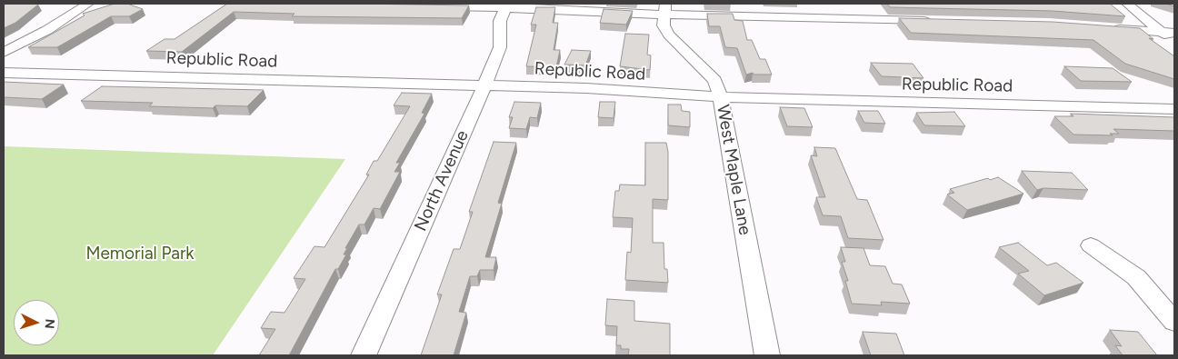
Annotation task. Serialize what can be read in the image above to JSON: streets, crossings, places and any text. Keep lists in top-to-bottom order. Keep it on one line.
{"streets":{"street":["Republic Road","West Maple Lane","North Avenue"]},"crossings":[["Republic Road","West Maple Lane"],["Republic Road","North Avenue"]],"parks":["Memorial Park"],"north":"right"}
